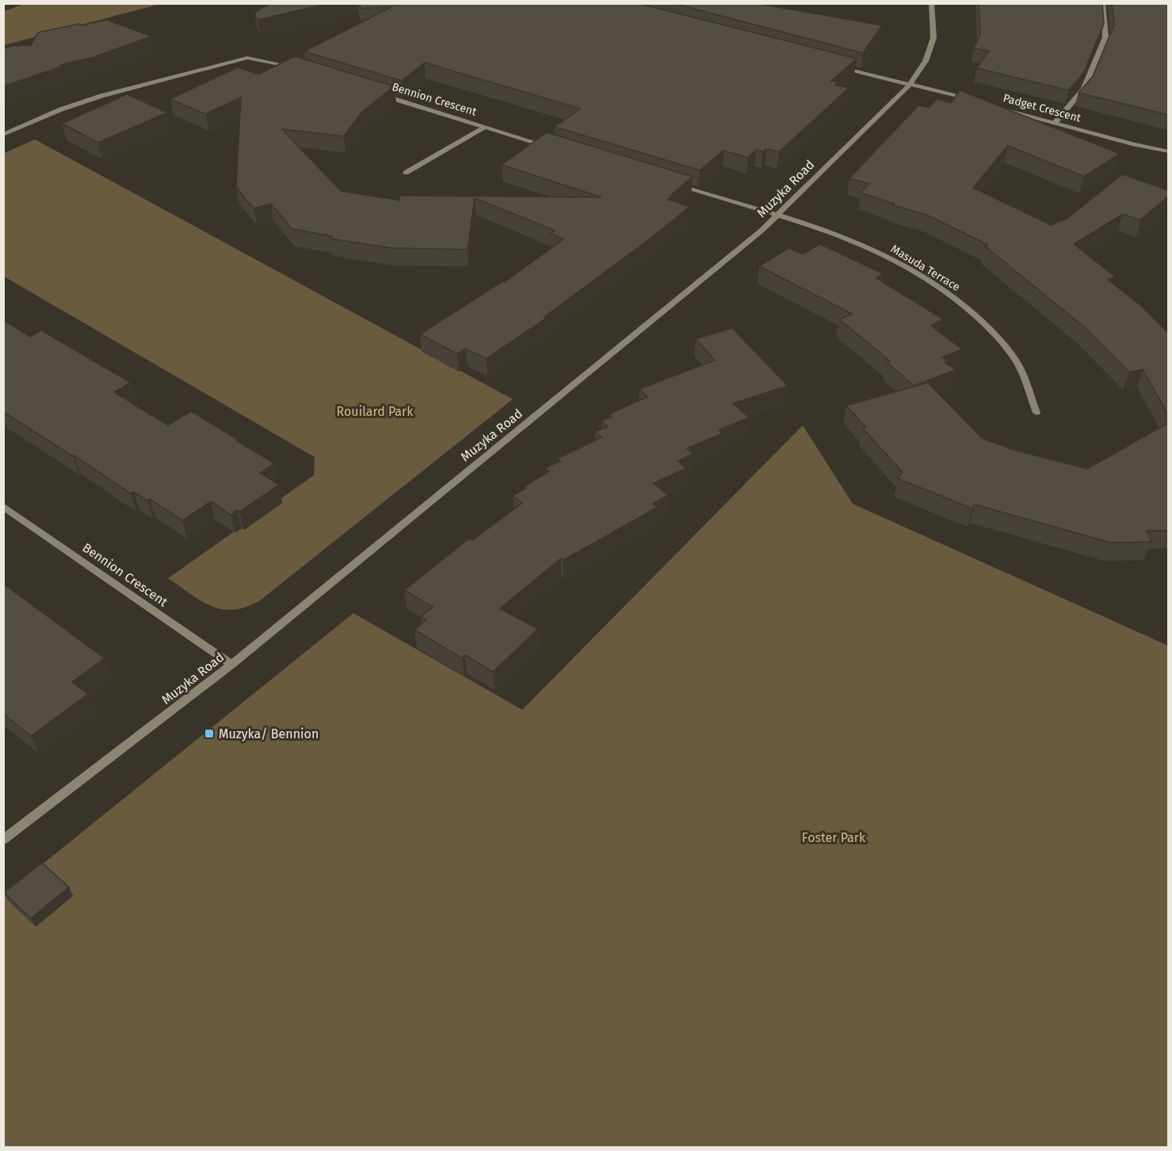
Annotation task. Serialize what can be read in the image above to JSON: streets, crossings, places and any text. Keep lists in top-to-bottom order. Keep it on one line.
{"streets":{"street":["Bennion Crescent","Padget Crescent","Muzyka Road","Masuda Terrace"]},"crossings":[["Bennion Crescent","Muzyka Road"],["Muzyka Road","Masuda Terrace"]],"parks":["Rouilard Park","Foster Park"],"places":{"transit":["Muzyka/ Bennion"]}}
